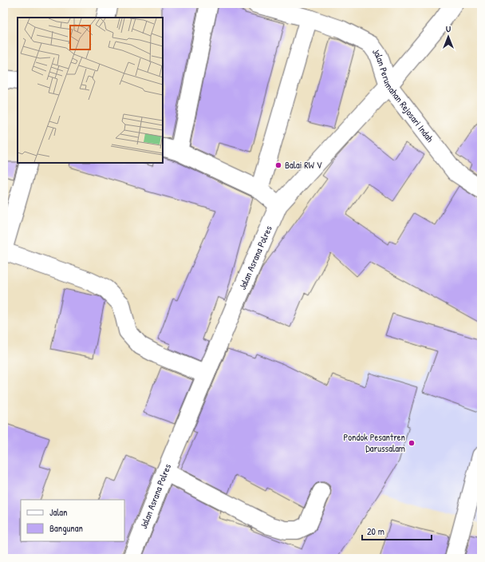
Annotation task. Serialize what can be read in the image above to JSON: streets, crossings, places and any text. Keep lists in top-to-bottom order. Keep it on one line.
{"streets":{"street":["Jalan Perumahan Rejosari Indah","Jalan Asrana Polres"]},"crossings":[["Jalan Perumahan Rejosari Indah","Jalan Asrana Polres"]],"places":["Balai RW V","Pondok Pesantren Darussalam"],"legend":["Jalan","Bangunan"],"scale_bar":"20 m","north":"top"}
